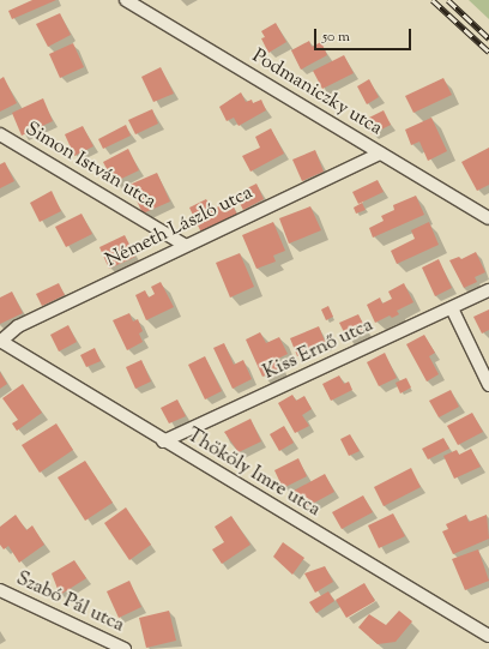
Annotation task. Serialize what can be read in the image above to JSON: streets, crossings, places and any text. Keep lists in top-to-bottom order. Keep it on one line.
{"streets":{"street":["Podmaniczky utca","Simon István utca","Németh László utca","Kiss Ernő utca","Thököly Imre utca","Szabó Pál utca"]},"crossings":[["Podmaniczky utca","Németh László utca"],["Simon István utca","Németh László utca"],["Németh László utca","Thököly Imre utca"],["Kiss Ernő utca","Thököly Imre utca"]],"scale_bar":"50 m"}
